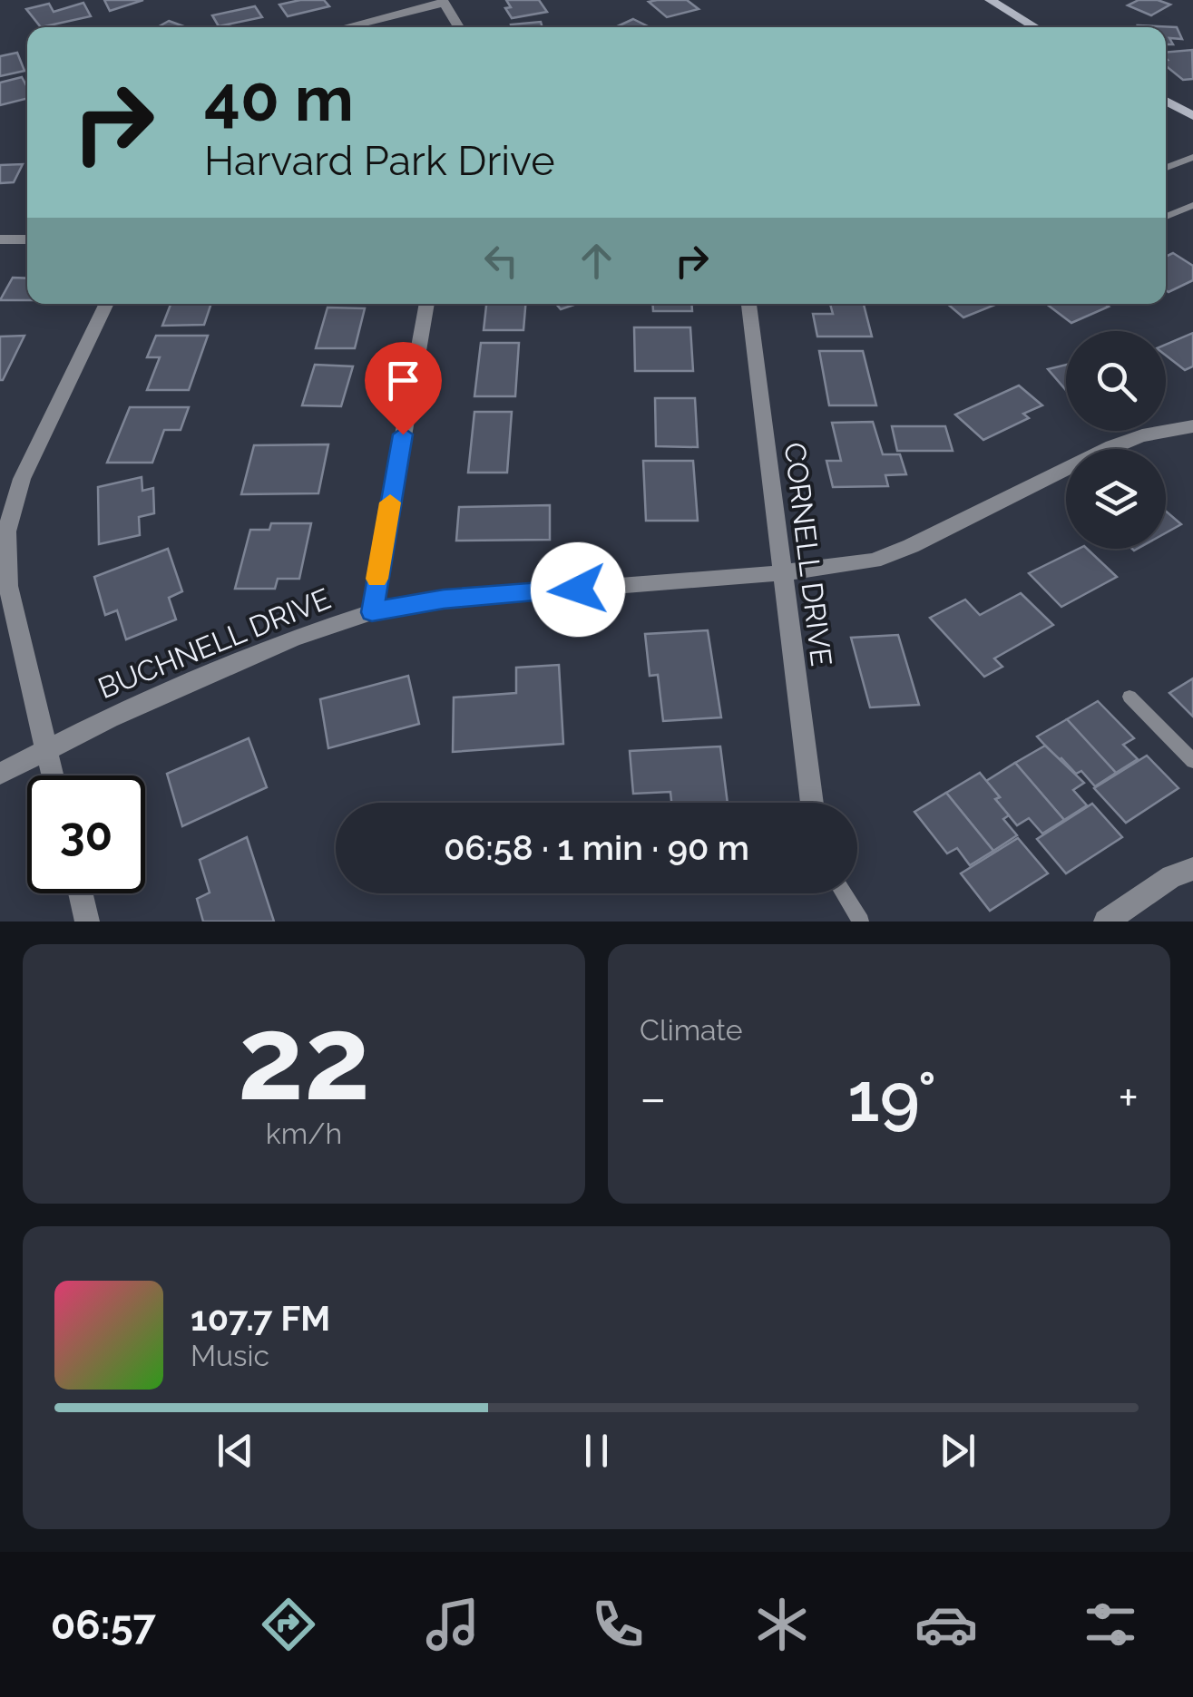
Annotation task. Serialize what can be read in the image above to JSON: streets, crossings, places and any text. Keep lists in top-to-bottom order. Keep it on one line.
{"streets":{"street":["CORNELL DRIVE","BUCHNELL DRIVE"]},"crossings":[["CORNELL DRIVE","BUCHNELL DRIVE"]],"page":{"turn":["40 m","Harvard Park Drive"],"limit":"30","trip":"06:58 · 1 min · 90 m","tile":[["22","km/h"],"Climate"],"heat":["−","19°","+"],"song":["107.7 FM","Music"],"tabs":"06:57"}}
